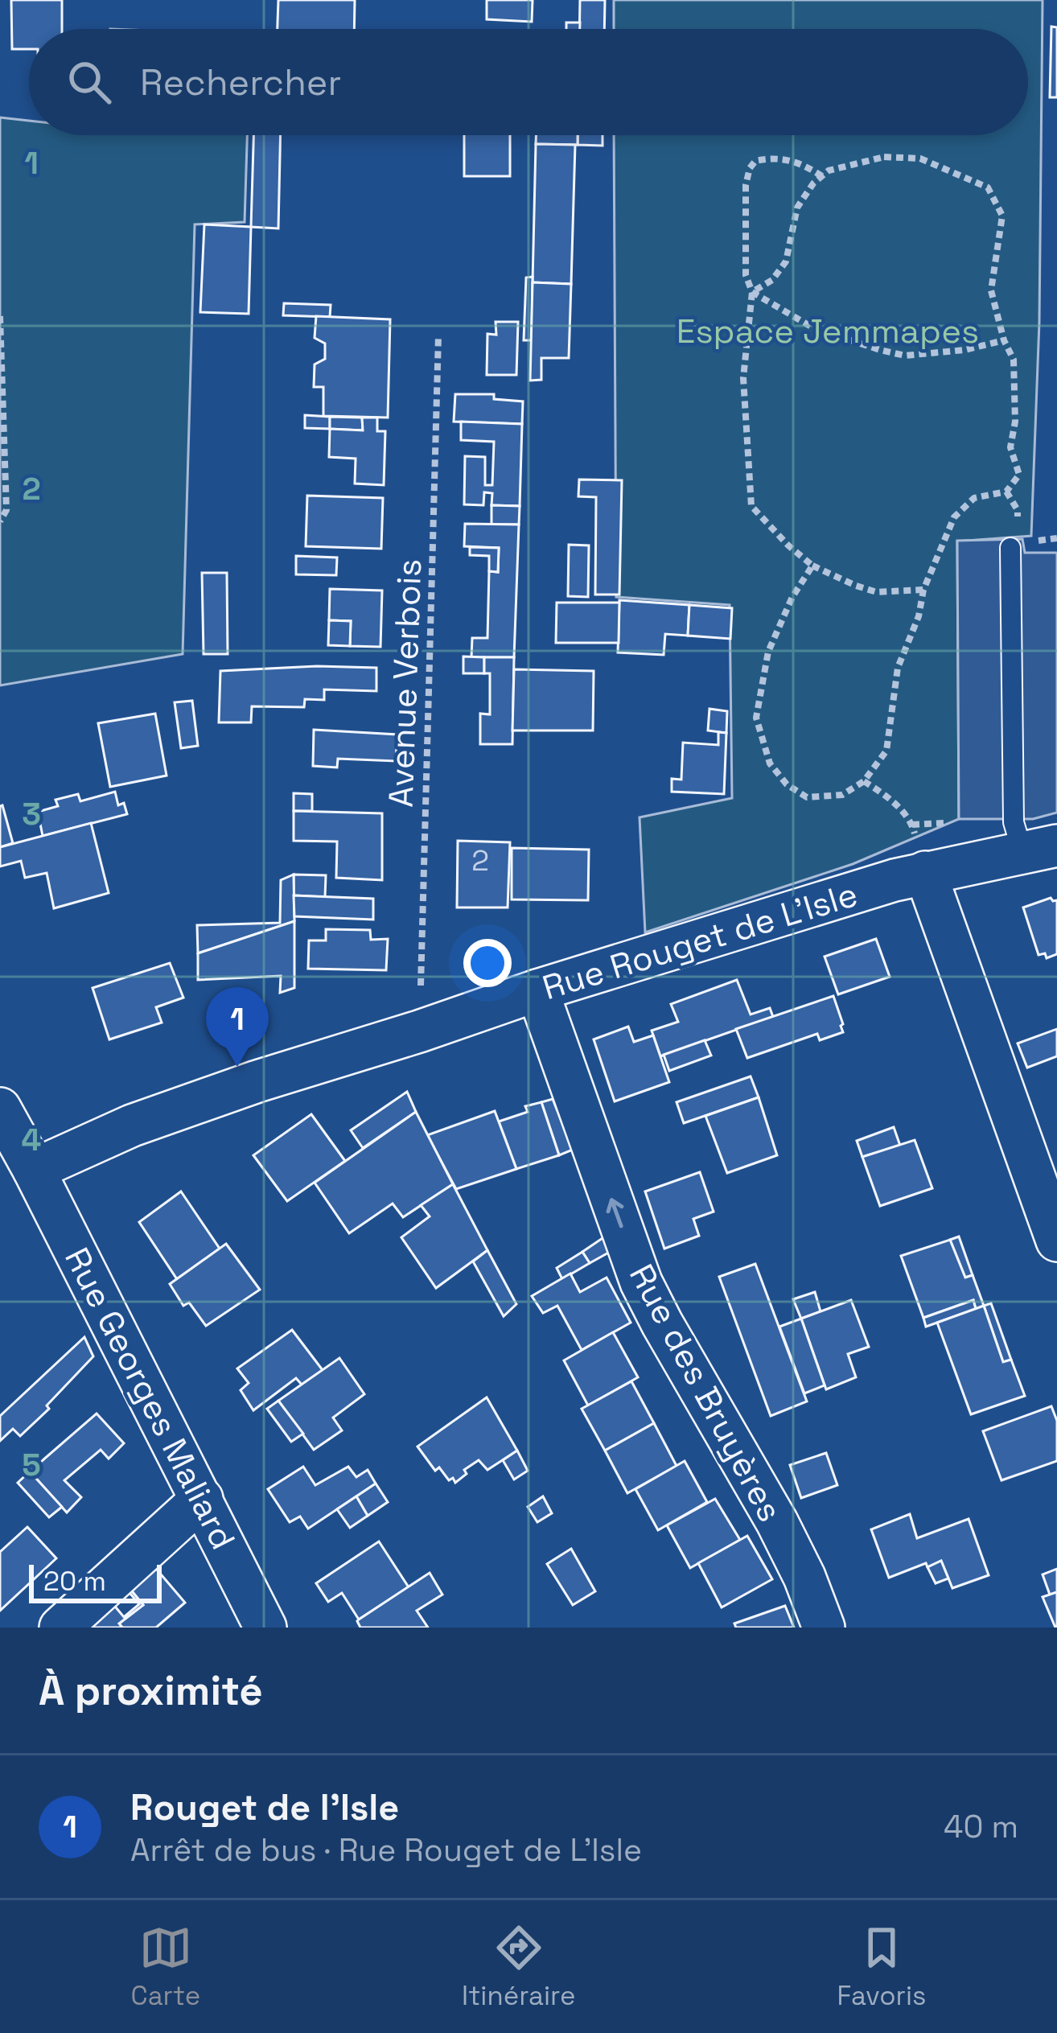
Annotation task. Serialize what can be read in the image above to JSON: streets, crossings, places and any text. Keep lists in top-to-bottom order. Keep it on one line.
{"streets":{"street":["Rue Rouget de L'Isle","Rue des Bruyères","Rue Georges Maliard"],"path":["Avenue Verbois"]},"crossings":[["Avenue Verbois","Rue Rouget de L'Isle"],["Rue Rouget de L'Isle","Rue des Bruyères"],["Rue Rouget de L'Isle","Rue Georges Maliard"]],"one_way":["Rue des Bruyères"],"parks":["Espace Jemmapes"],"house_numbers":["2"],"scale_bar":"20 m","page":{"search":"Rechercher","pins":"1","scale":"20 m","heading":"À proximité","list":[{"mark":"1","name":"Rouget de l'Isle","note":"Arrêt de bus · Rue Rouget de L'Isle","value":"40 m"}],"nav":["Carte","Itinéraire","Favoris"]},"grid":{"rows":["1","2","3","4","5"]}}
